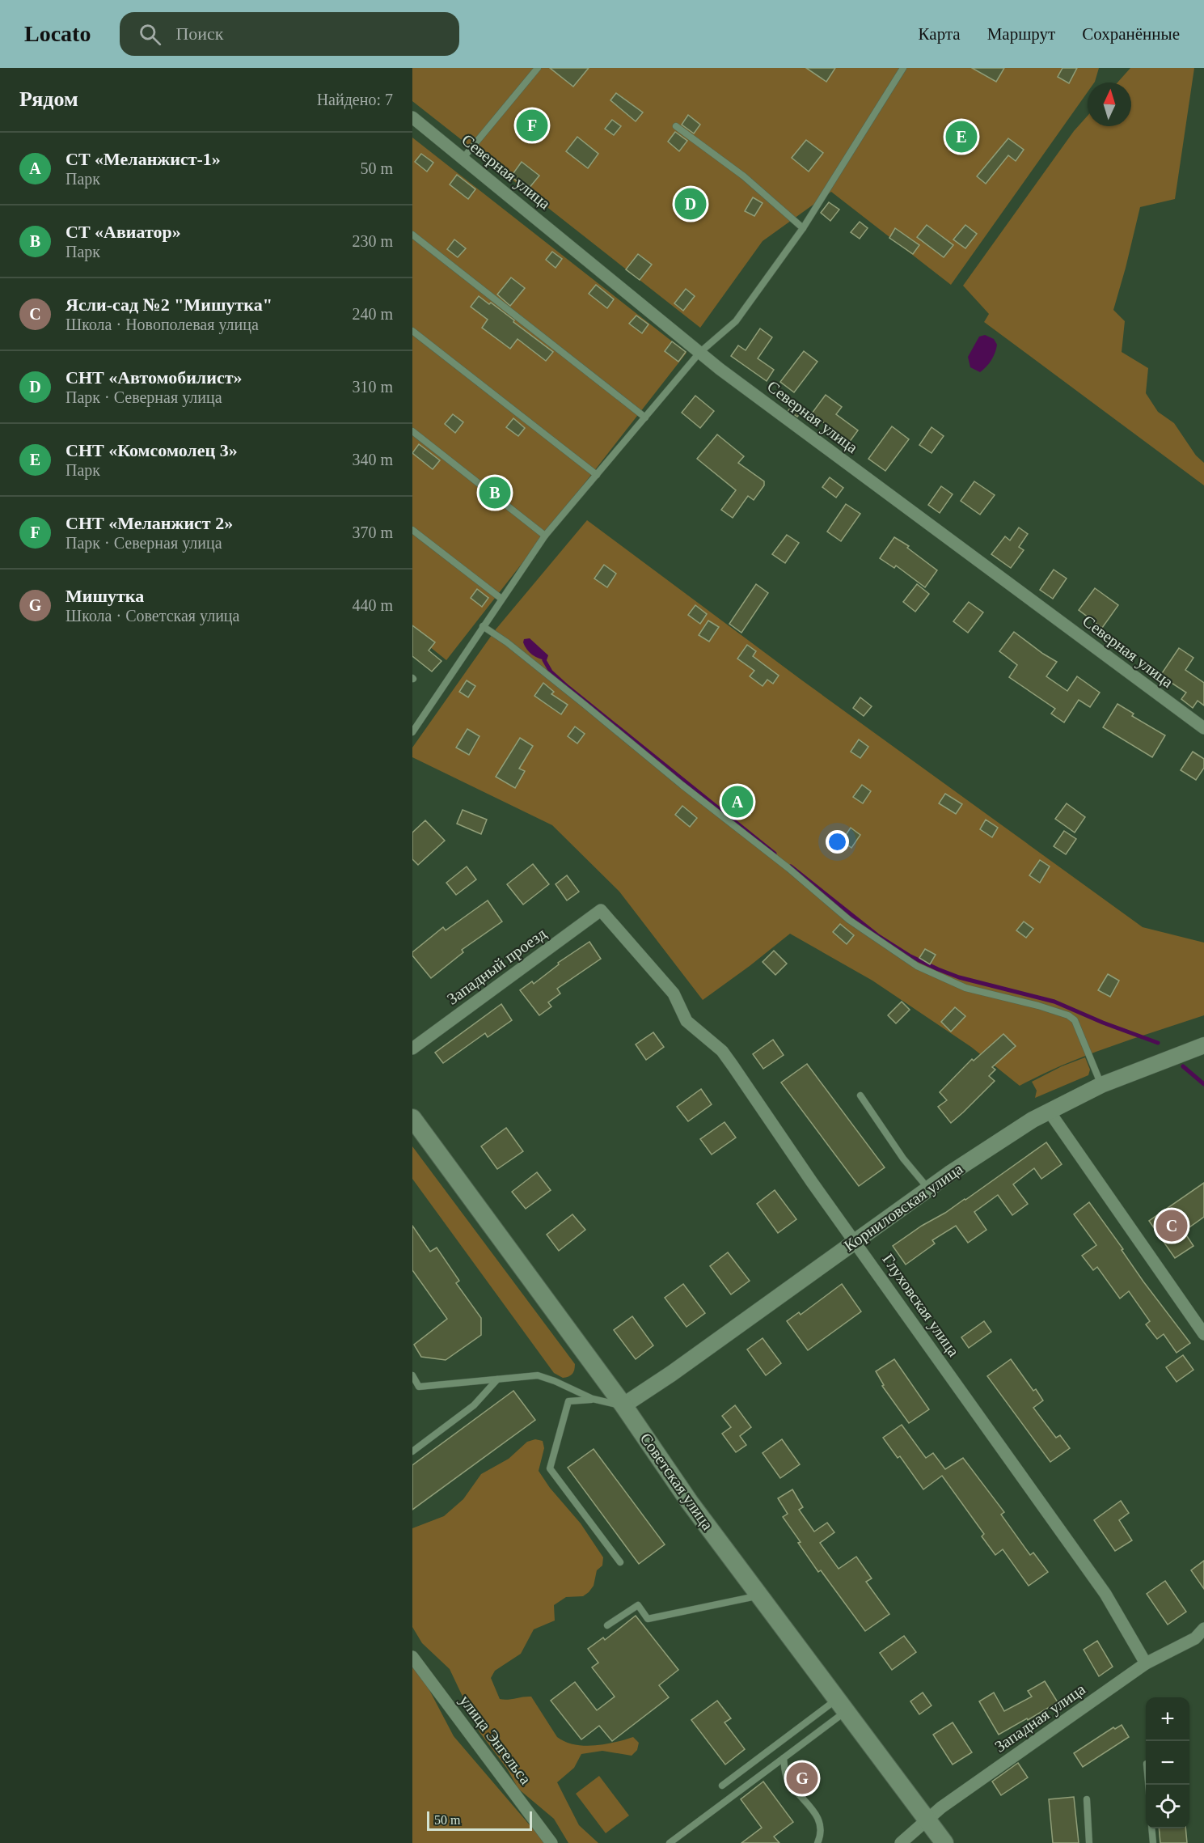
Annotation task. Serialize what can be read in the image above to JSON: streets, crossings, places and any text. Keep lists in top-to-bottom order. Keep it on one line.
{"streets":{"main road":["Советская улица"],"street":["Северная улица","Западный проезд","Корниловская улица","Глуховская улица","Западная улица","улица Энгельса"]},"crossings":[["Западный проезд","Глуховская улица"],["Корниловская улица","Глуховская улица"],["Корниловская улица","Советская улица"],["Глуховская улица","Западная улица"],["Советская улица","Западная улица"]],"scale_bar":"50 m","north":"top","page":{"header":"Locato","search":"Поиск","nav":["Карта","Маршрут","Сохранённые"],"heading":["Рядом","Найдено: 7"],"pins":["F","E","D","B","A","C","G"],"list":[{"mark":"A","name":"СТ «Меланжист-1»","note":"Парк","value":"50 m"},{"mark":"B","name":"СТ «Авиатор»","note":"Парк","value":"230 m"},{"mark":"C","name":"Ясли-сад №2 \"Мишутка\"","note":"Школа · Новополевая улица","value":"240 m"},{"mark":"D","name":"СНТ «Автомобилист»","note":"Парк · Северная улица","value":"310 m"},{"mark":"E","name":"СНТ «Комсомолец 3»","note":"Парк","value":"340 m"},{"mark":"F","name":"СНТ «Меланжист 2»","note":"Парк · Северная улица","value":"370 m"},{"mark":"G","name":"Мишутка","note":"Школа · Советская улица","value":"440 m"}],"map_buttons":["+","−"],"scale":"50 m"}}
